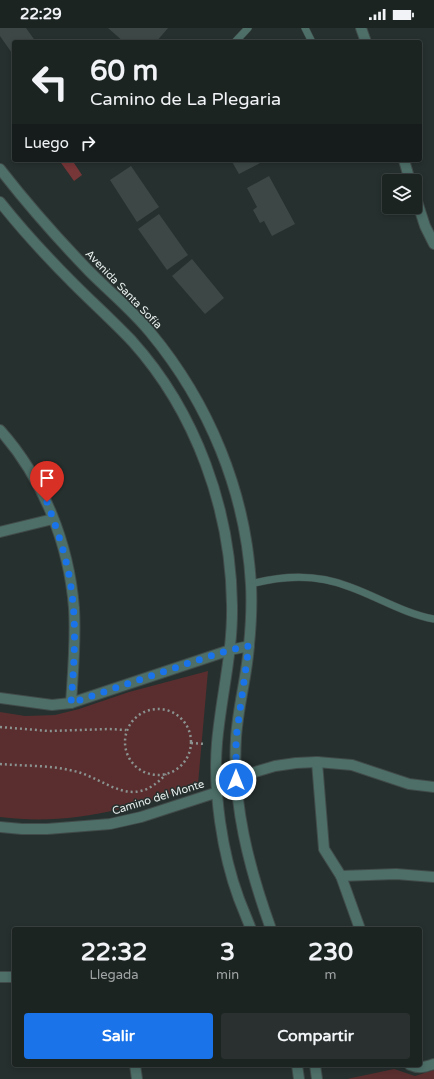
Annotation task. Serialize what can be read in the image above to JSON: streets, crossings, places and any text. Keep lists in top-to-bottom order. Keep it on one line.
{"streets":{"street":["Avenida Santa Sofía","Camino del Monte"]},"crossings":[["Avenida Santa Sofía","Camino del Monte"]],"page":{"status":"22:29","turn":["60 m","Camino de La Plegaria"],"then":"Luego","eta":["22:32","Llegada","3","min","230","m"],"buttons":["Salir","Compartir"]}}
